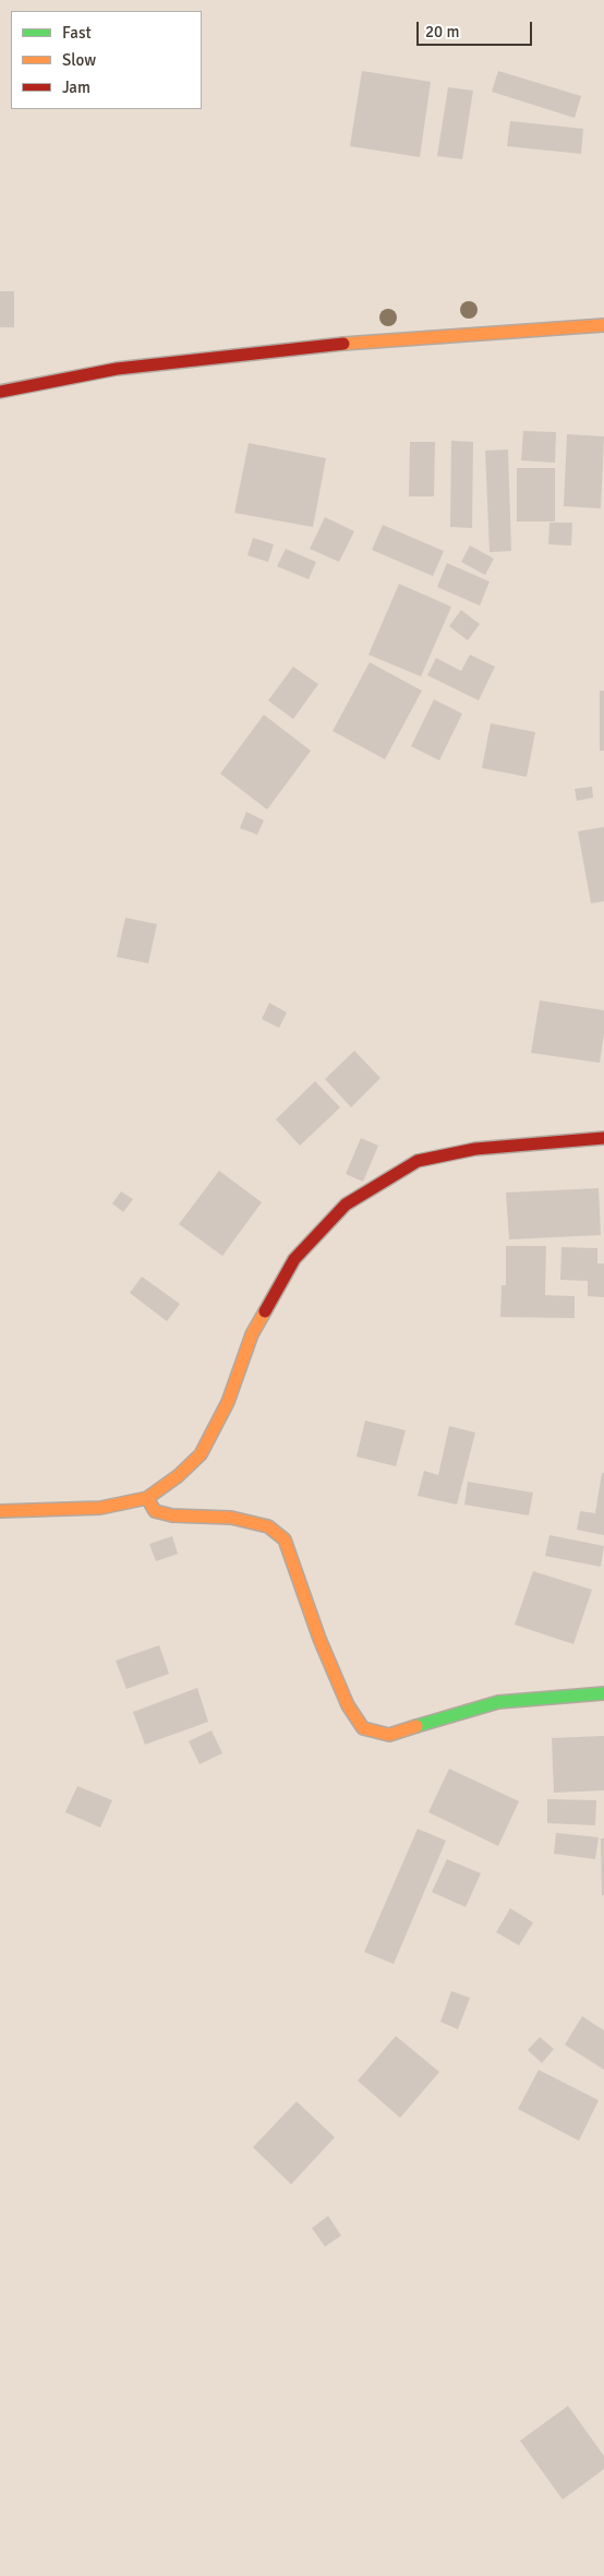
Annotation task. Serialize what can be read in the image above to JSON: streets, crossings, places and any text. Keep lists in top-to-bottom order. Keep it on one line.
{"legend":["Fast","Slow","Jam"],"scale_bar":"20 m"}
